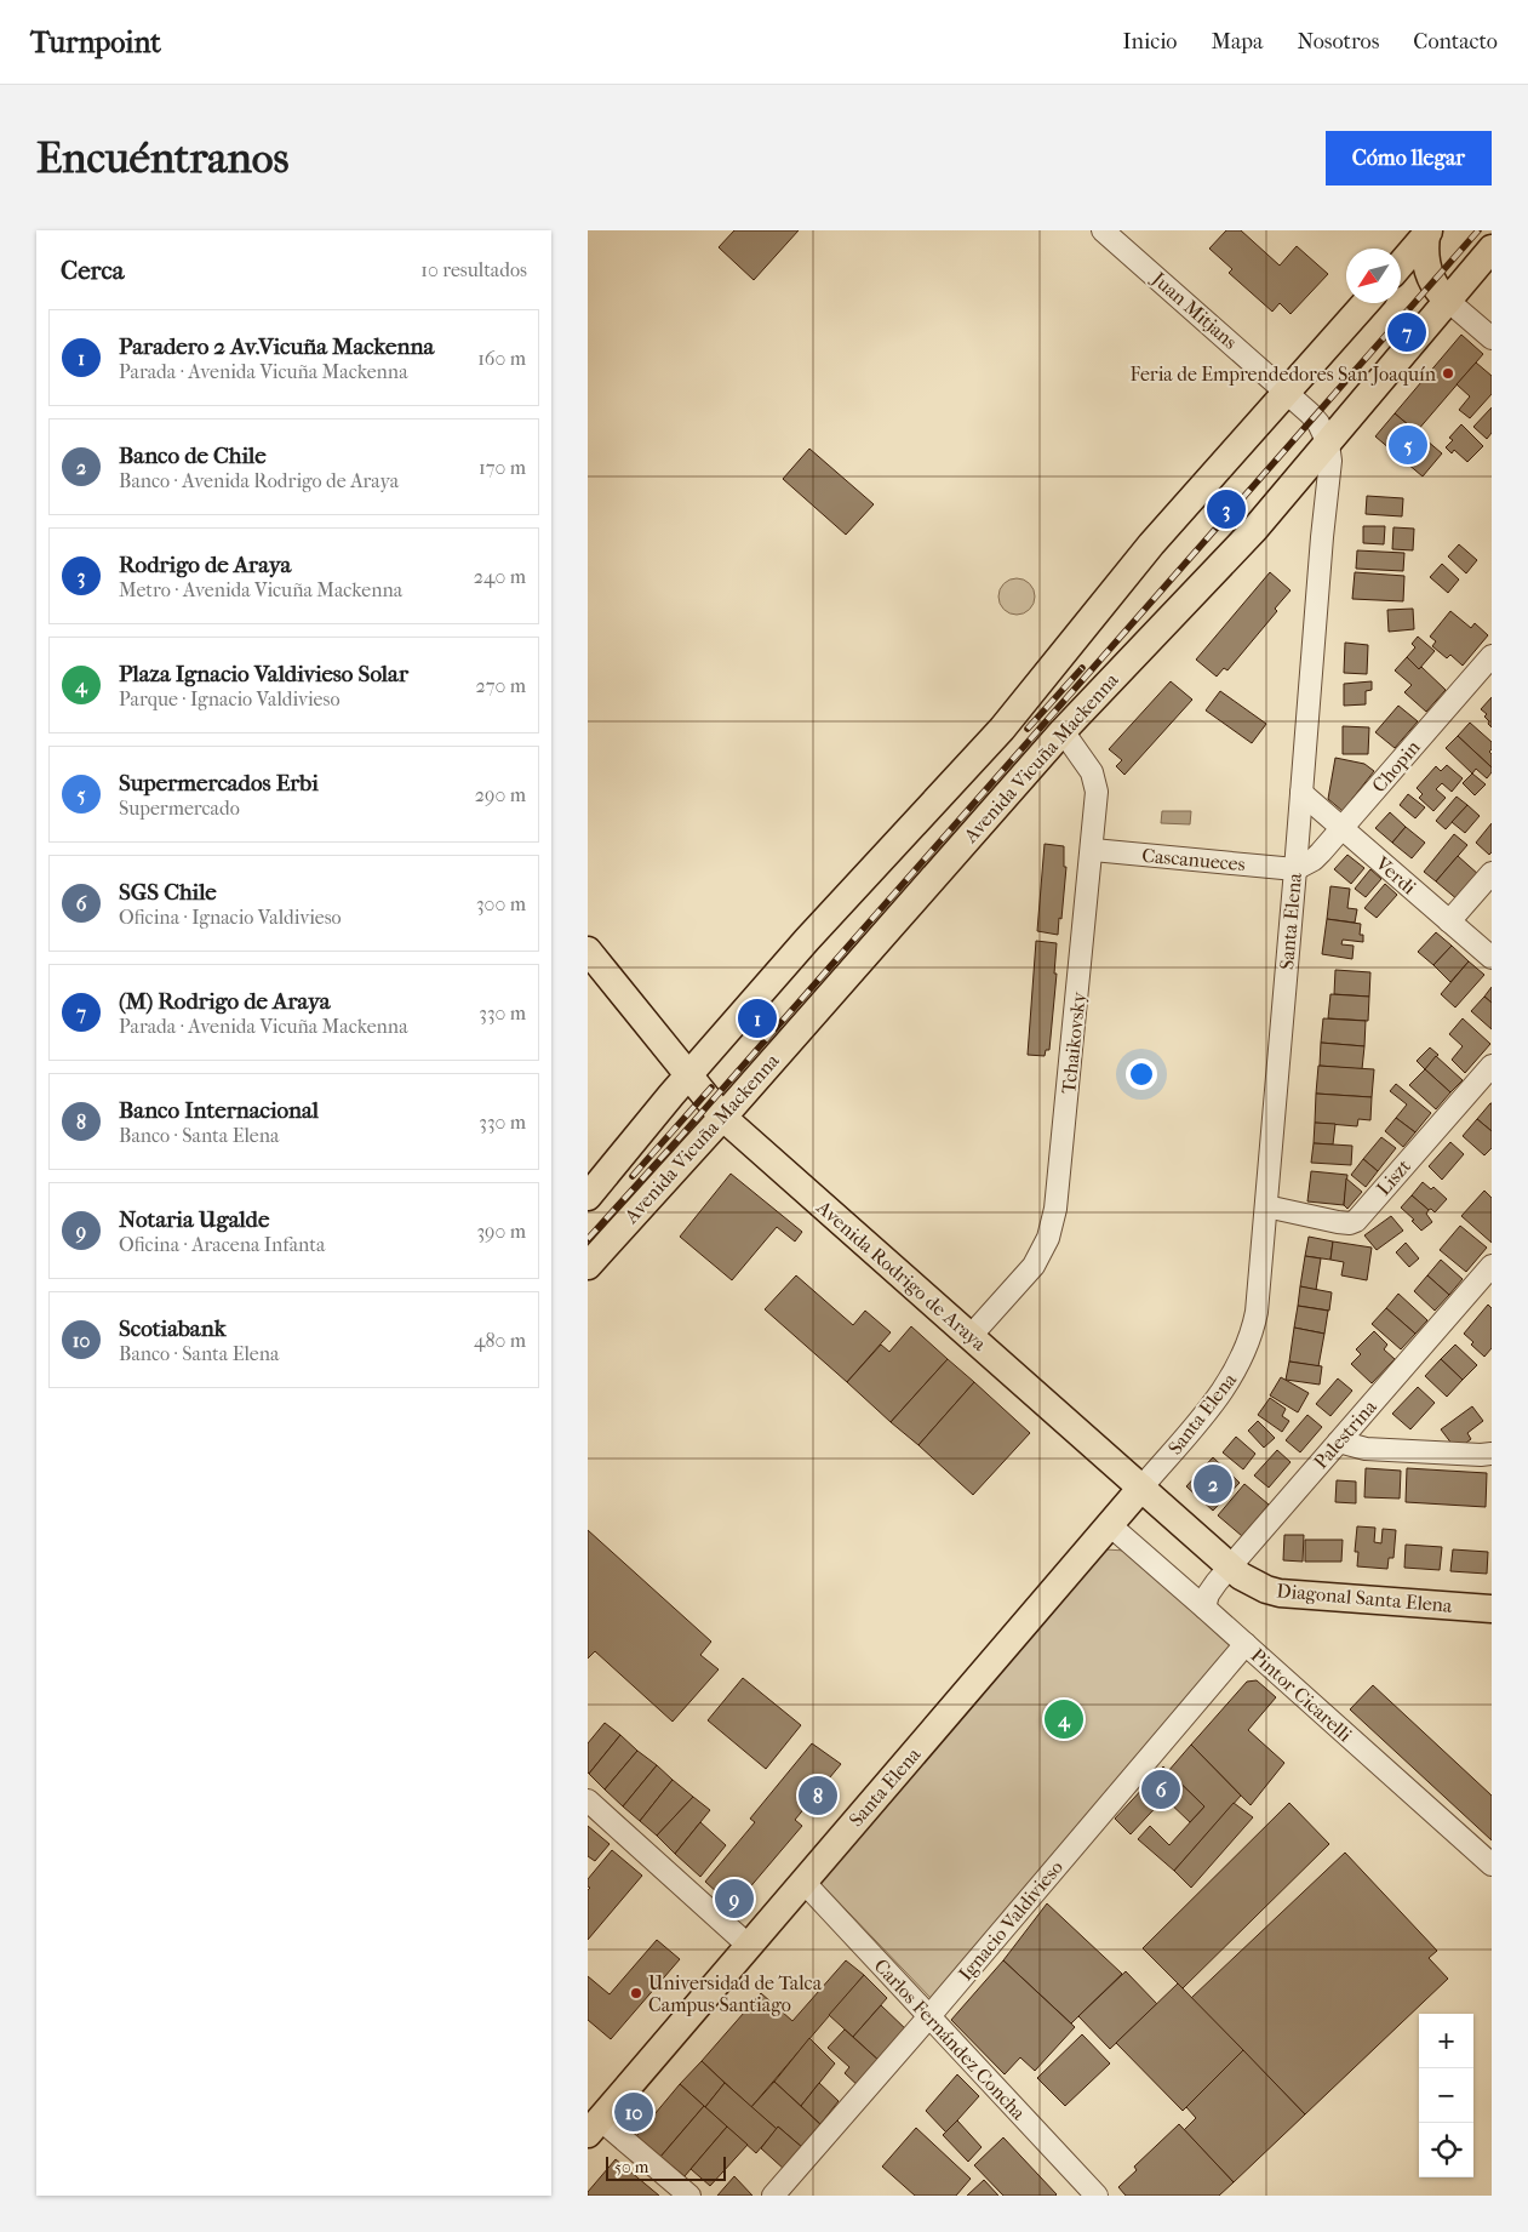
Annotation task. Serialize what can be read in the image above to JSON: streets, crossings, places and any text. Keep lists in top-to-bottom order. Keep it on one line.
{"streets":{"main road":["Avenida Vicuña Mackenna","Santa Elena","Avenida Rodrigo de Araya","Diagonal Santa Elena"],"street":["Juan Mitjans","Chopin","Cascanueces","Verdi","Tchaikovsky","Liszt","Palestrina","Pintor Cicarelli","Ignacio Valdivieso","Carlos Fernández Concha"]},"crossings":[["Juan Mitjans","Santa Elena"],["Avenida Vicuña Mackenna","Santa Elena"],["Avenida Vicuña Mackenna","Tchaikovsky"],["Avenida Vicuña Mackenna","Avenida Rodrigo de Araya"],["Chopin","Cascanueces"],["Chopin","Verdi"],["Chopin","Santa Elena"],["Cascanueces","Santa Elena"],["Cascanueces","Tchaikovsky"],["Verdi","Santa Elena"],["Santa Elena","Liszt"],["Santa Elena","Avenida Rodrigo de Araya"],["Santa Elena","Pintor Cicarelli"],["Santa Elena","Carlos Fernández Concha"],["Tchaikovsky","Avenida Rodrigo de Araya"],["Avenida Rodrigo de Araya","Palestrina"],["Avenida Rodrigo de Araya","Diagonal Santa Elena"],["Palestrina","Diagonal Santa Elena"],["Palestrina","Pintor Cicarelli"],["Pintor Cicarelli","Ignacio Valdivieso"],["Ignacio Valdivieso","Carlos Fernández Concha"]],"places":["Feria de Emprendedores San Joaquín","Universidad de Talca Campus Santiago"],"scale_bar":"50 m","north":"bottom left","page":{"header":"Turnpoint","nav":["Inicio","Mapa","Nosotros","Contacto"],"buttons":"Cómo llegar","title":"Encuéntranos","heading":["Cerca","10 resultados"],"list":[{"mark":"1","name":"Paradero 2 Av.Vicuña Mackenna","note":"Parada · Avenida Vicuña Mackenna","value":"160 m"},{"mark":"2","name":"Banco de Chile","note":"Banco · Avenida Rodrigo de Araya","value":"170 m"},{"mark":"3","name":"Rodrigo de Araya","note":"Metro · Avenida Vicuña Mackenna","value":"240 m"},{"mark":"4","name":"Plaza Ignacio Valdivieso Solar","note":"Parque · Ignacio Valdivieso","value":"270 m"},{"mark":"5","name":"Supermercados Erbi","note":"Supermercado","value":"290 m"},{"mark":"6","name":"SGS Chile","note":"Oficina · Ignacio Valdivieso","value":"300 m"},{"mark":"7","name":"(M) Rodrigo de Araya","note":"Parada · Avenida Vicuña Mackenna","value":"330 m"},{"mark":"8","name":"Banco Internacional","note":"Banco · Santa Elena","value":"330 m"},{"mark":"9","name":"Notaria Ugalde","note":"Oficina · Aracena Infanta","value":"390 m"},{"mark":"10","name":"Scotiabank","note":"Banco · Santa Elena","value":"480 m"}],"pins":["7","5","3","1","2","4","6","8","9","10"],"map_buttons":["+","−"],"scale":"50 m"}}
